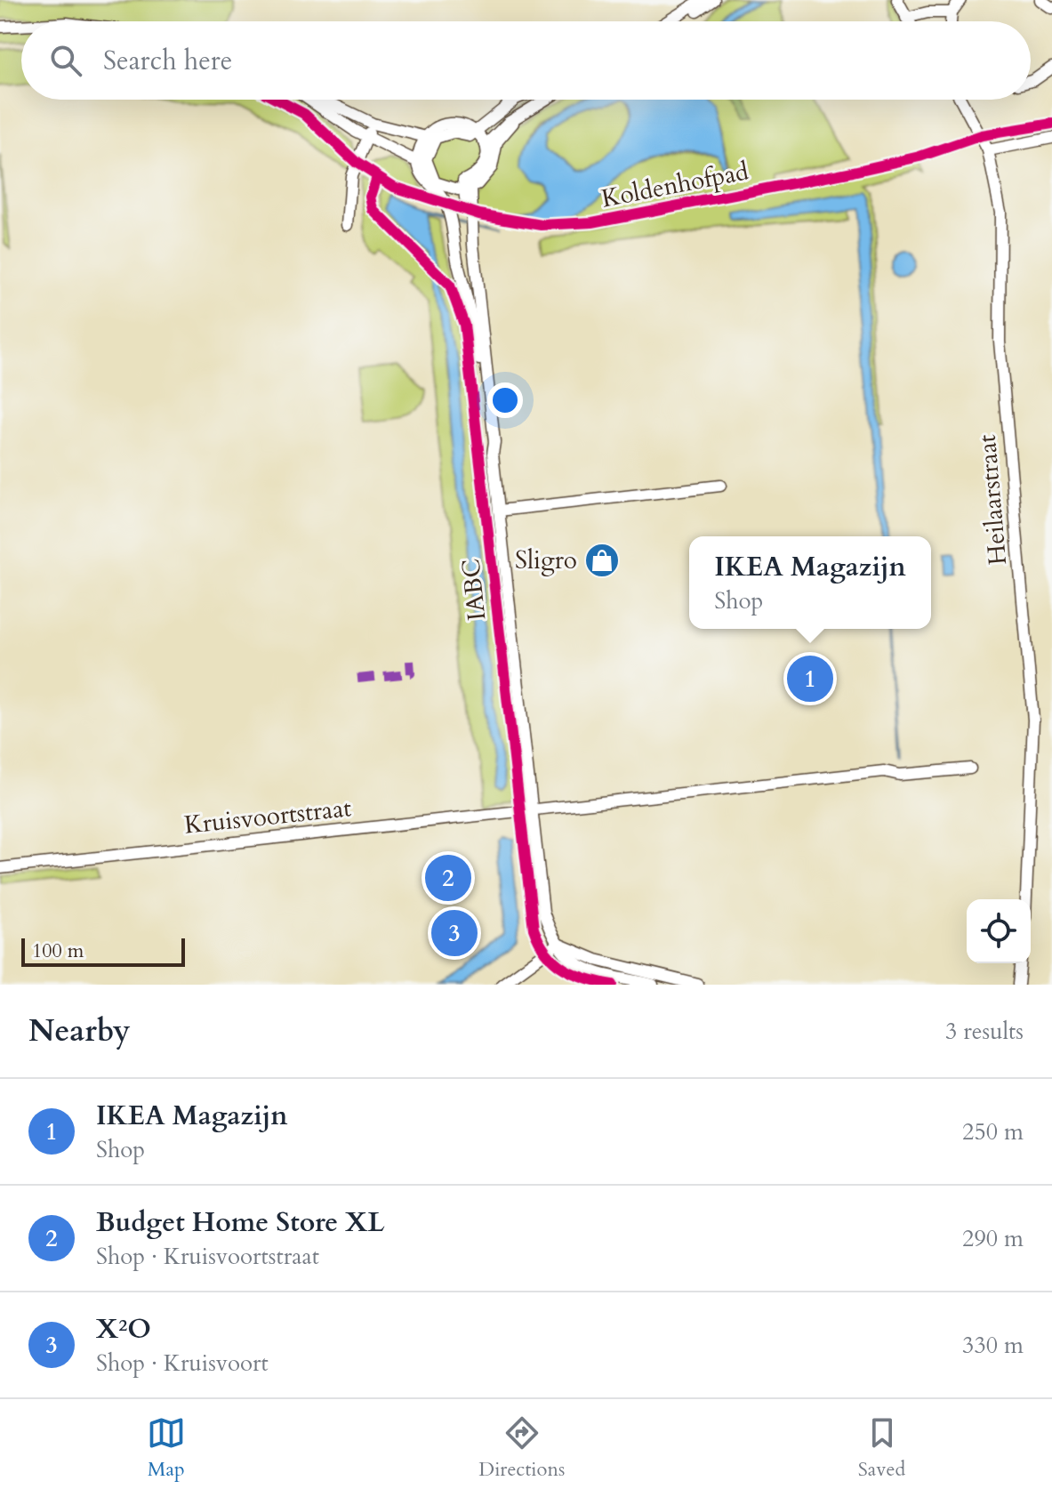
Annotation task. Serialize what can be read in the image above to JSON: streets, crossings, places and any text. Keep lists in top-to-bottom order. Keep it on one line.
{"streets":{"street":["Heilaarstraat","IABC","Kruisvoortstraat"],"cycle path":["Koldenhofpad"]},"crossings":[["IABC","Kruisvoortstraat"]],"places":{"shop":["Sligro"]},"scale_bar":"100 m","page":{"search":"Search here","popup":["IKEA Magazijn","Shop"],"pins":["1","2","3"],"scale":"100 m","heading":["Nearby","3 results"],"list":[{"mark":"1","name":"IKEA Magazijn","note":"Shop","value":"250 m"},{"mark":"2","name":"Budget Home Store XL","note":"Shop · Kruisvoortstraat","value":"290 m"},{"mark":"3","name":"X²O","note":"Shop · Kruisvoort","value":"330 m"}],"nav":["Map","Directions","Saved"]}}
